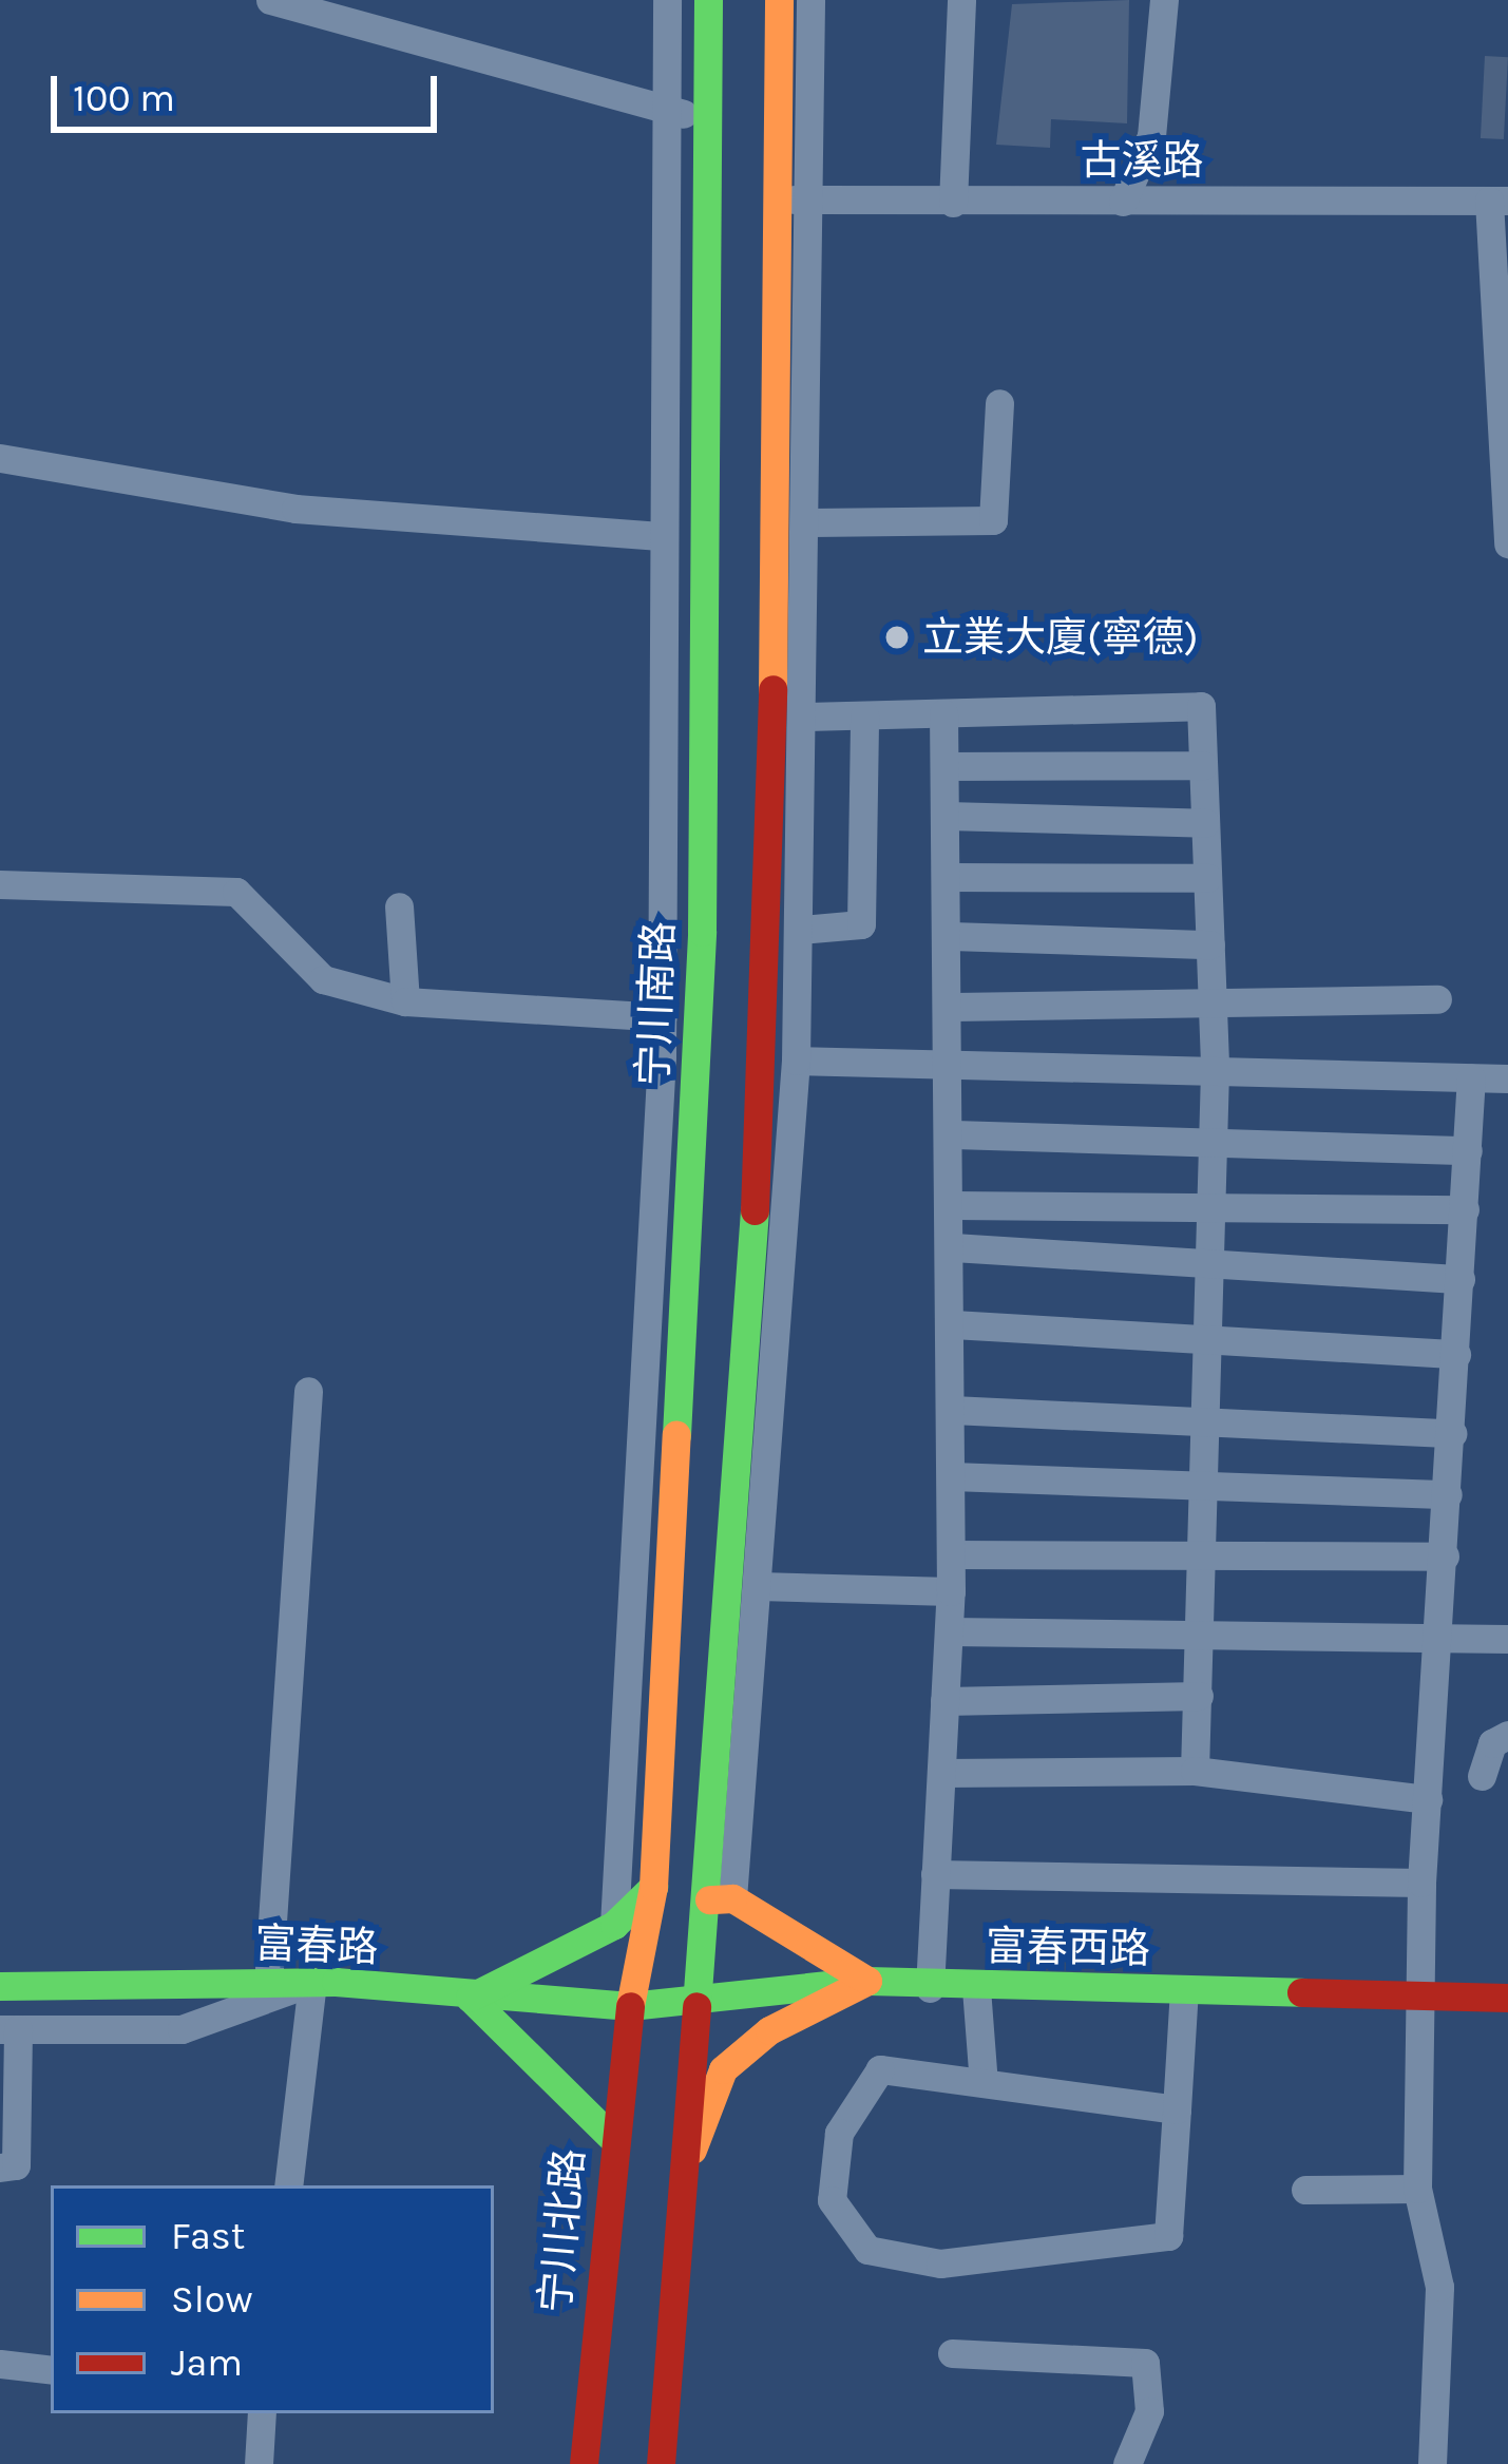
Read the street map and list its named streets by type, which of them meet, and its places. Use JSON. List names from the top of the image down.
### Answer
{
  "streets": {
    "main road": [
      "宁川南路",
      "富春路",
      "富春西路",
      "宁川北路"
    ],
    "street": ["古溪路"]
  },
  "crossings": [
    ["宁川南路", "富春路"],
    ["宁川南路", "富春西路"],
    ["宁川南路", "宁川北路"],
    ["富春路", "富春西路"],
    ["富春路", "宁川北路"],
    ["富春西路", "宁川北路"]
  ],
  "places": ["立業大廈(寧德)"],
  "legend": ["Fast", "Slow", "Jam"],
  "scale_bar": "100 m"
}
